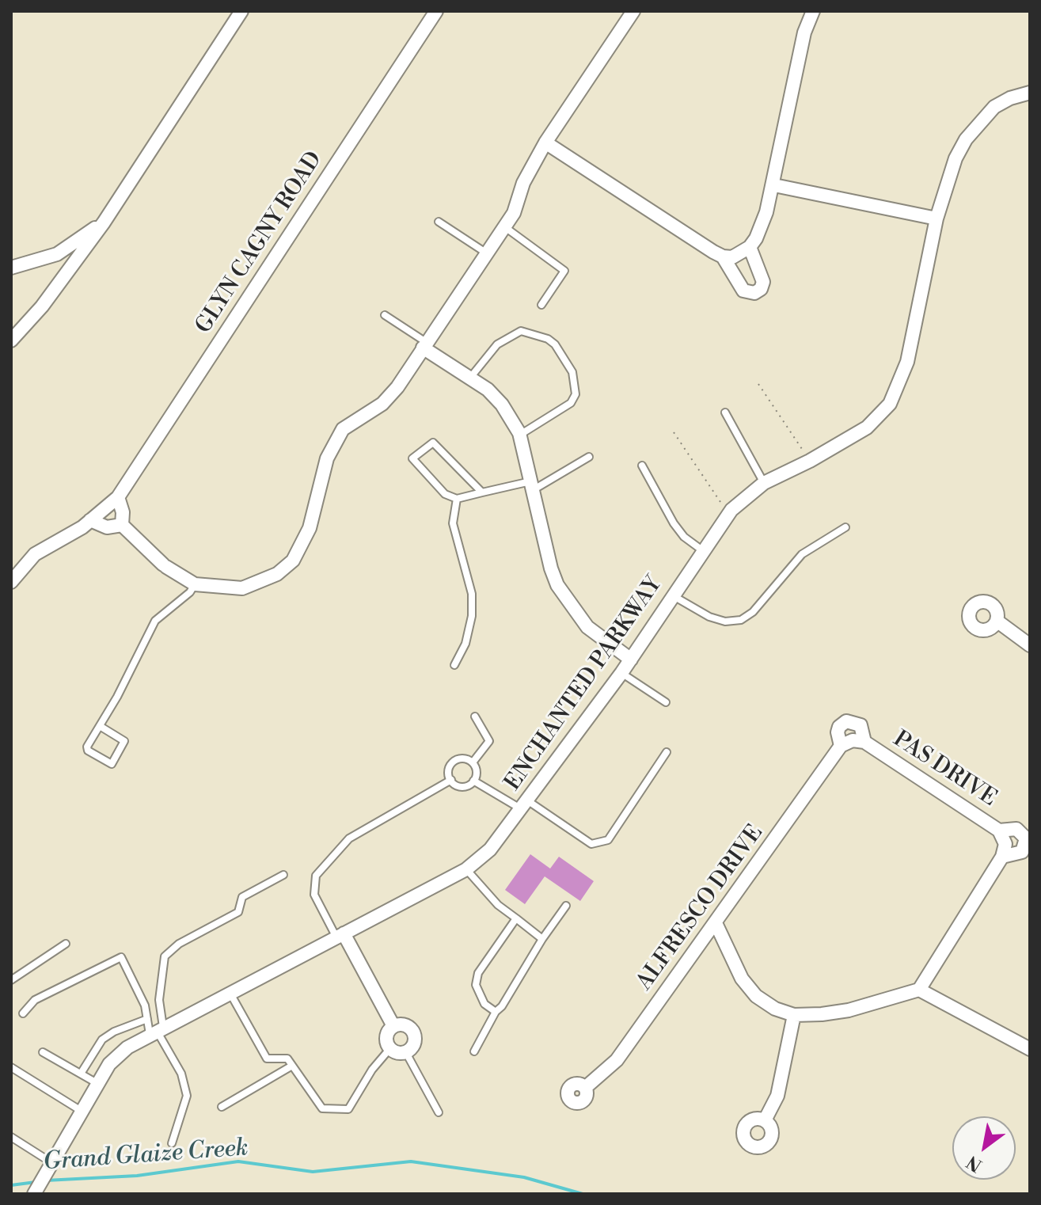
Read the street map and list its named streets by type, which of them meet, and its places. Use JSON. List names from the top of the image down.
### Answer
{
  "streets": {
    "street": [
      "GLYN CAGNY ROAD",
      "ENCHANTED PARKWAY",
      "PAS DRIVE",
      "ALFRESCO DRIVE"
    ]
  },
  "crossings": [
    ["PAS DRIVE", "ALFRESCO DRIVE"]
  ],
  "water": ["Grand Glaize Creek"],
  "north": "bottom left"
}
